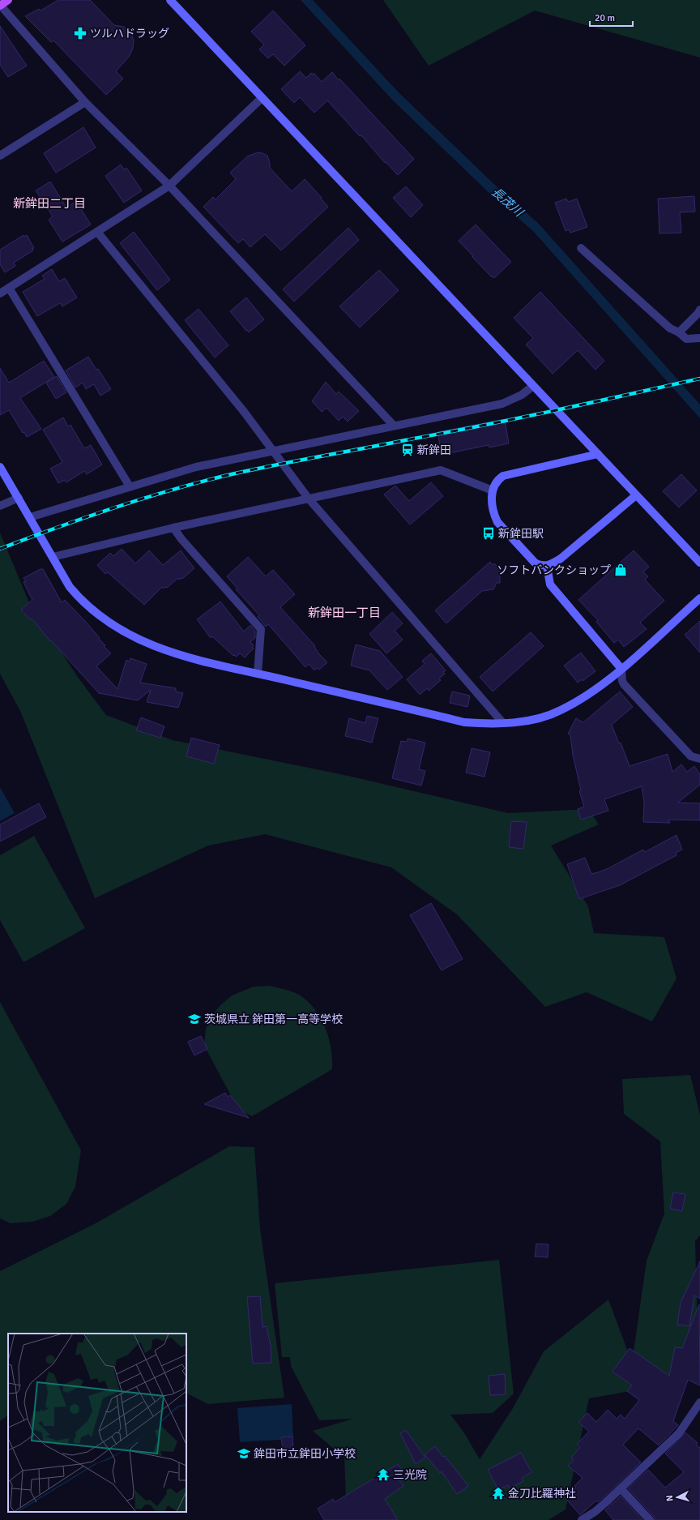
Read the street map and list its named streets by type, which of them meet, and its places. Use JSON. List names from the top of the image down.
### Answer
{
  "districts": ["新鉾田二丁目", "新鉾田一丁目"],
  "water": ["長茂川"],
  "places": {
    "pharmacy": ["ツルハドラッグ"],
    "station": ["新鉾田"],
    "bus stop": ["新鉾田駅"],
    "shop": ["ソフトバンクショップ"],
    "school or university": ["茨城県立 鉾田第一高等学校", "鉾田市立鉾田小学校"],
    "temple": ["三光院", "金刀比羅神社"]
  },
  "scale_bar": "20 m",
  "north": "left"
}
